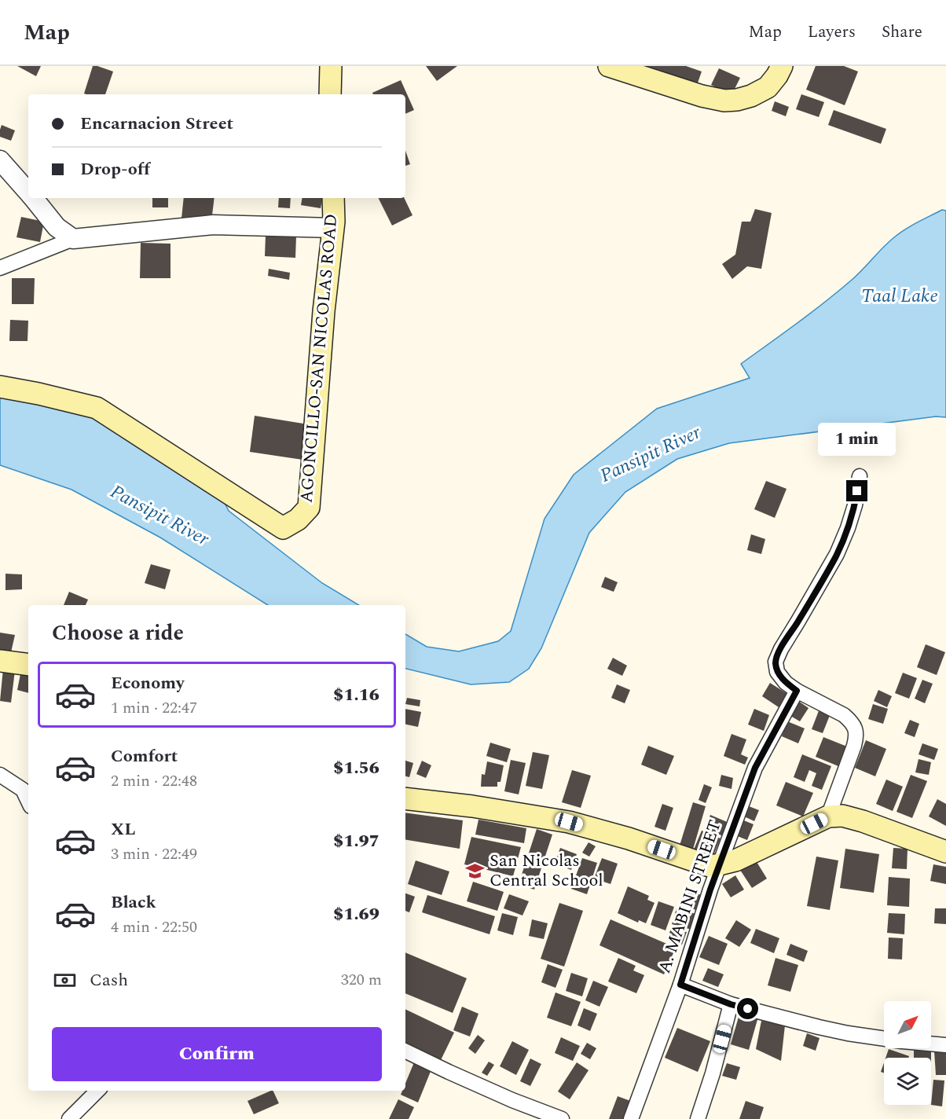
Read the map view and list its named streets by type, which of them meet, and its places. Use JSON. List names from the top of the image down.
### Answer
{
  "streets": {
    "main road": ["AGONCILLO-SAN NICOLAS ROAD"],
    "street": ["A. MABINI STREET"]
  },
  "water": ["Taal Lake", "Pansipit River"],
  "places": {
    "school or university": ["San Nicolas Central School"]
  },
  "north": "top right",
  "page": {
    "header": "Map",
    "nav": ["Map", "Layers", "Share"],
    "banner": ["Encarnacion Street", "Drop-off"],
    "bubble": "1 min",
    "heading": "Choose a ride",
    "list": [
      {
        "name": "Economy",
        "note": "1 min · 22:47",
        "value": "$1.16"
      },
      {
        "name": "Comfort",
        "note": "2 min · 22:48",
        "value": "$1.56"
      },
      {
        "name": "XL",
        "note": "3 min · 22:49",
        "value": "$1.97"
      },
      {
        "name": "Black",
        "note": "4 min · 22:50",
        "value": "$1.69"
      }
    ],
    "pay": ["Cash", "320 m"],
    "buttons": "Confirm"
  }
}
